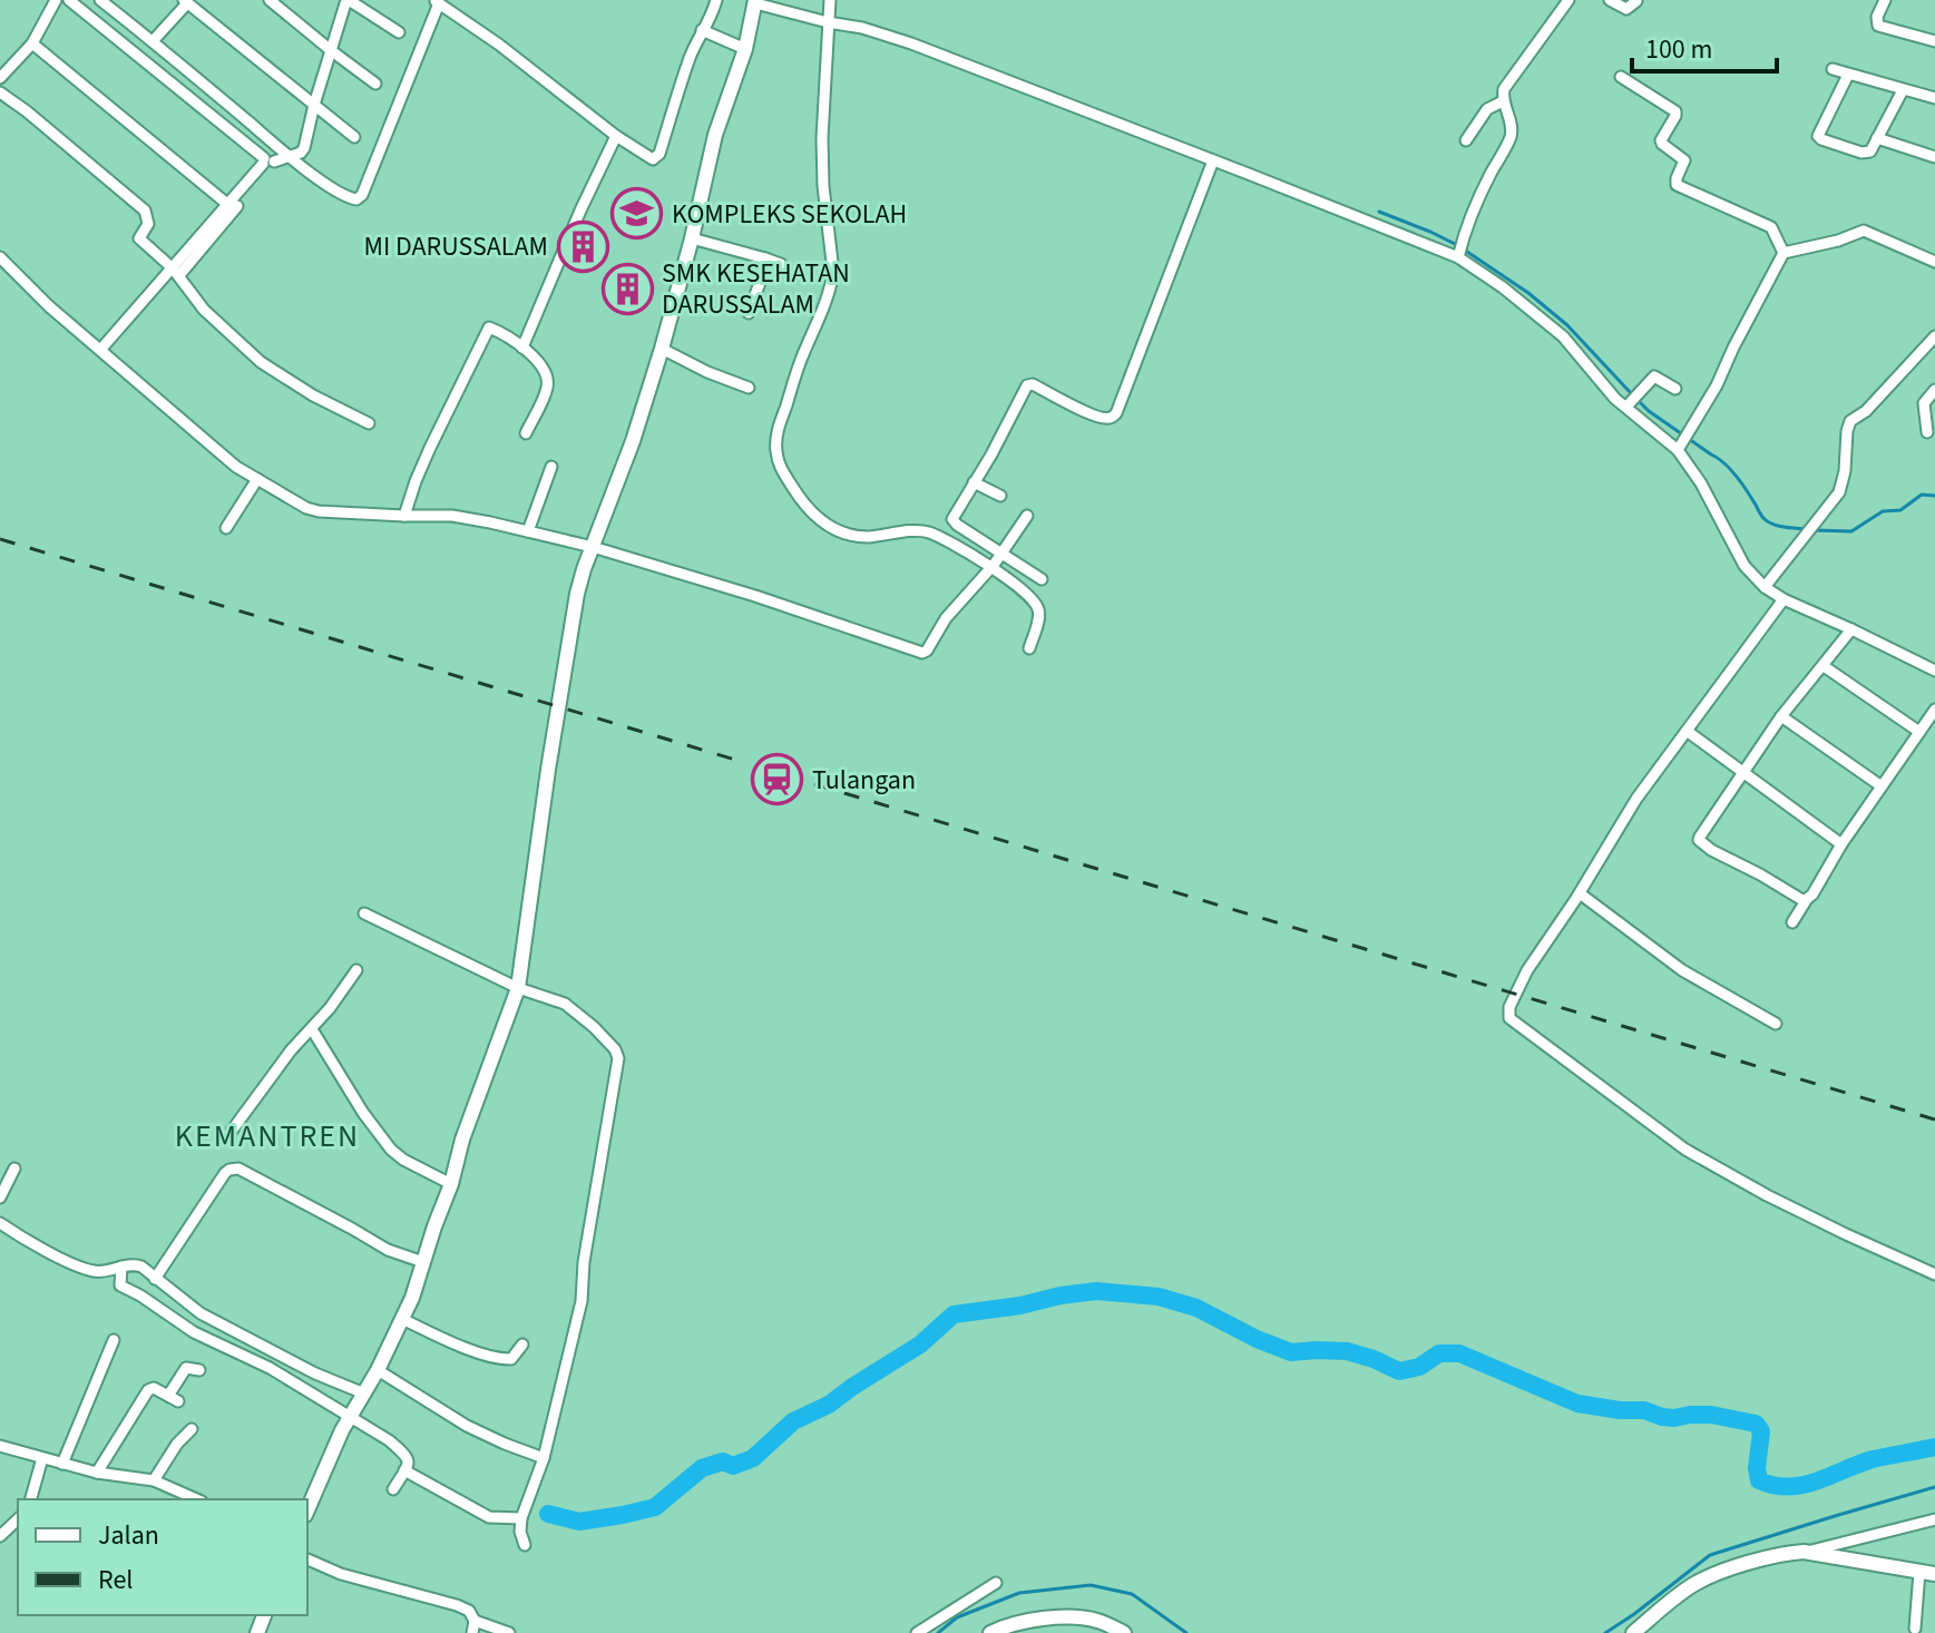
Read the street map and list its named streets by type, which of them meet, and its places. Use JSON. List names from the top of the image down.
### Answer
{
  "districts": ["KEMANTREN"],
  "places": {
    "school or university": ["KOMPLEKS SEKOLAH"],
    "building": ["MI DARUSSALAM", "SMK KESEHATAN DARUSSALAM"],
    "station": ["Tulangan"]
  },
  "legend": ["Jalan", "Rel"],
  "scale_bar": "100 m"
}
